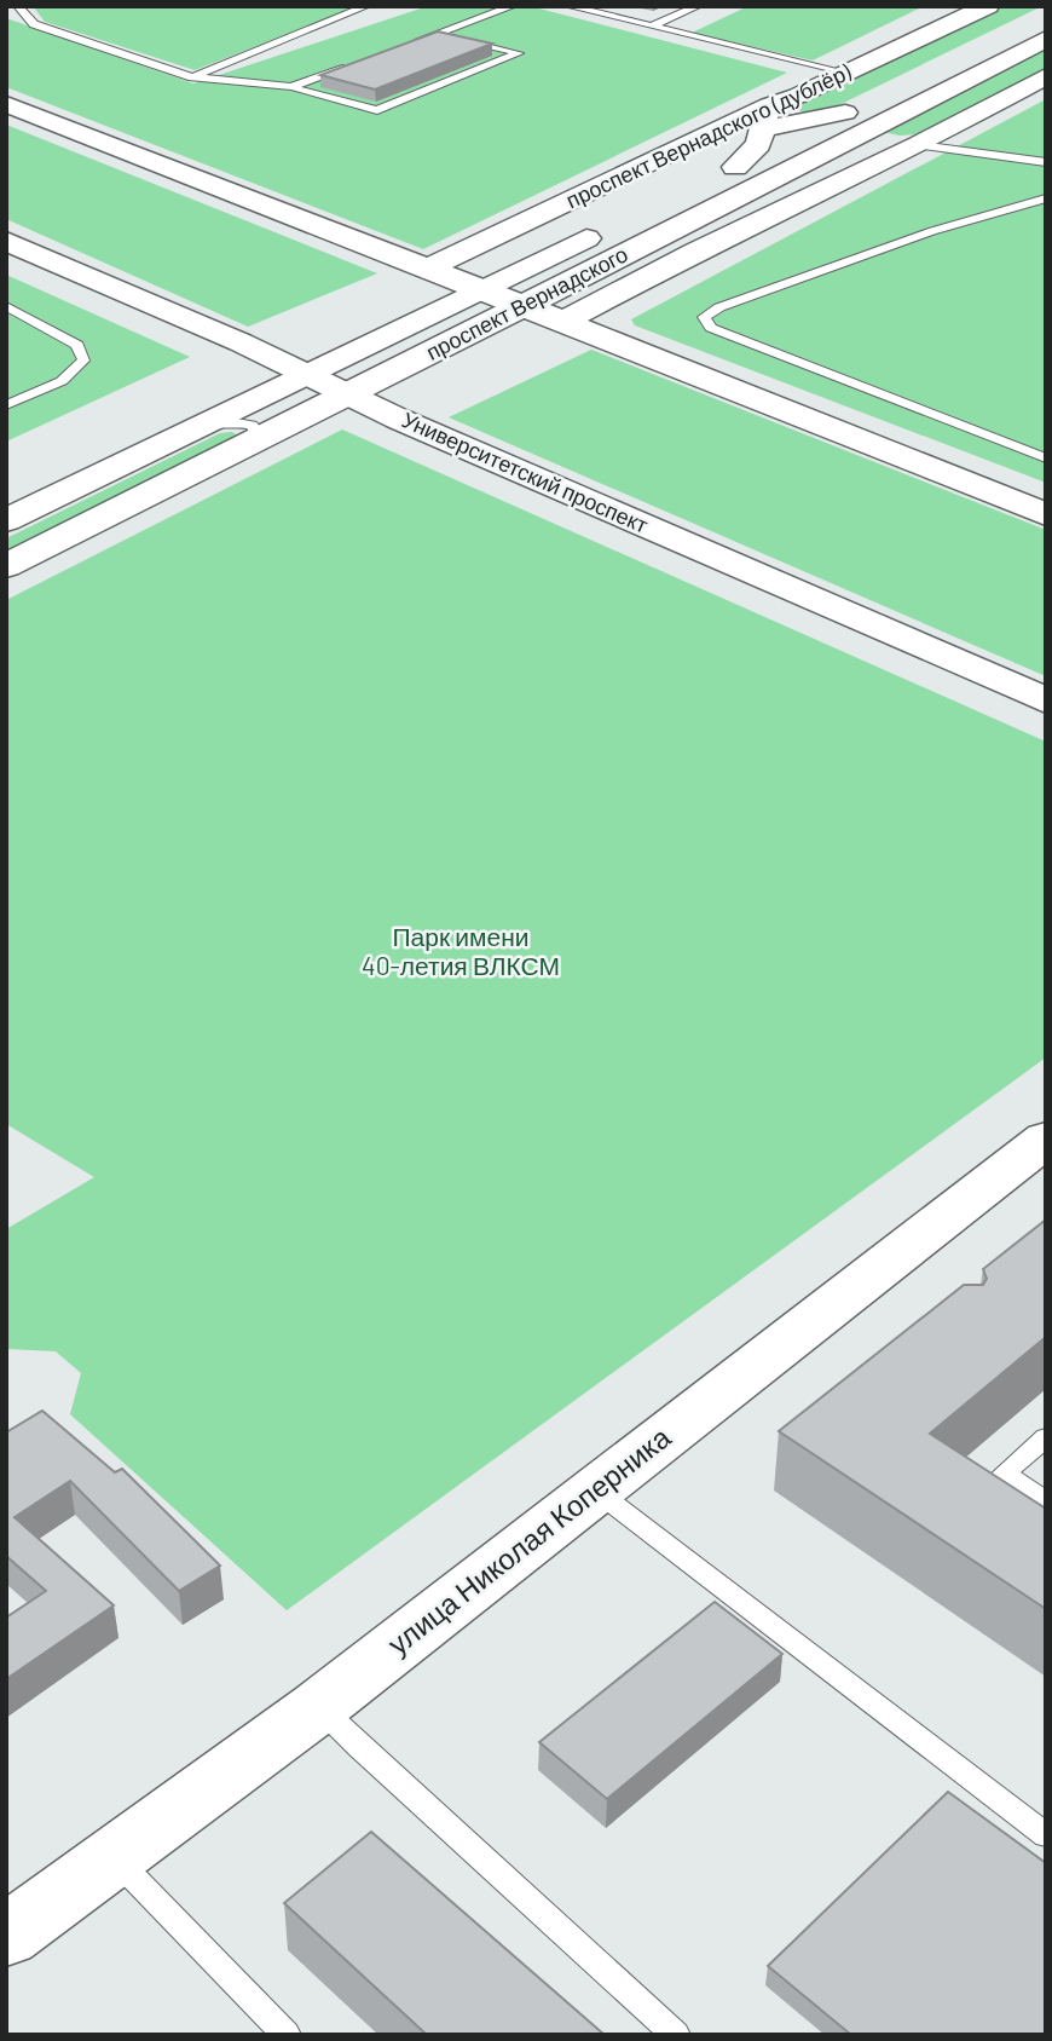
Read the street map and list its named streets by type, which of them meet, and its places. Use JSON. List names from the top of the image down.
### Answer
{
  "streets": {
    "main road": [
      "проспект Вернадского (дублёр)",
      "проспект Вернадского",
      "Университетский проспект",
      "улица Николая Коперника"
    ]
  },
  "crossings": [
    ["проспект Вернадского", "Университетский проспект"]
  ],
  "parks": ["Парк имени 40-летия ВЛКСМ"]
}
